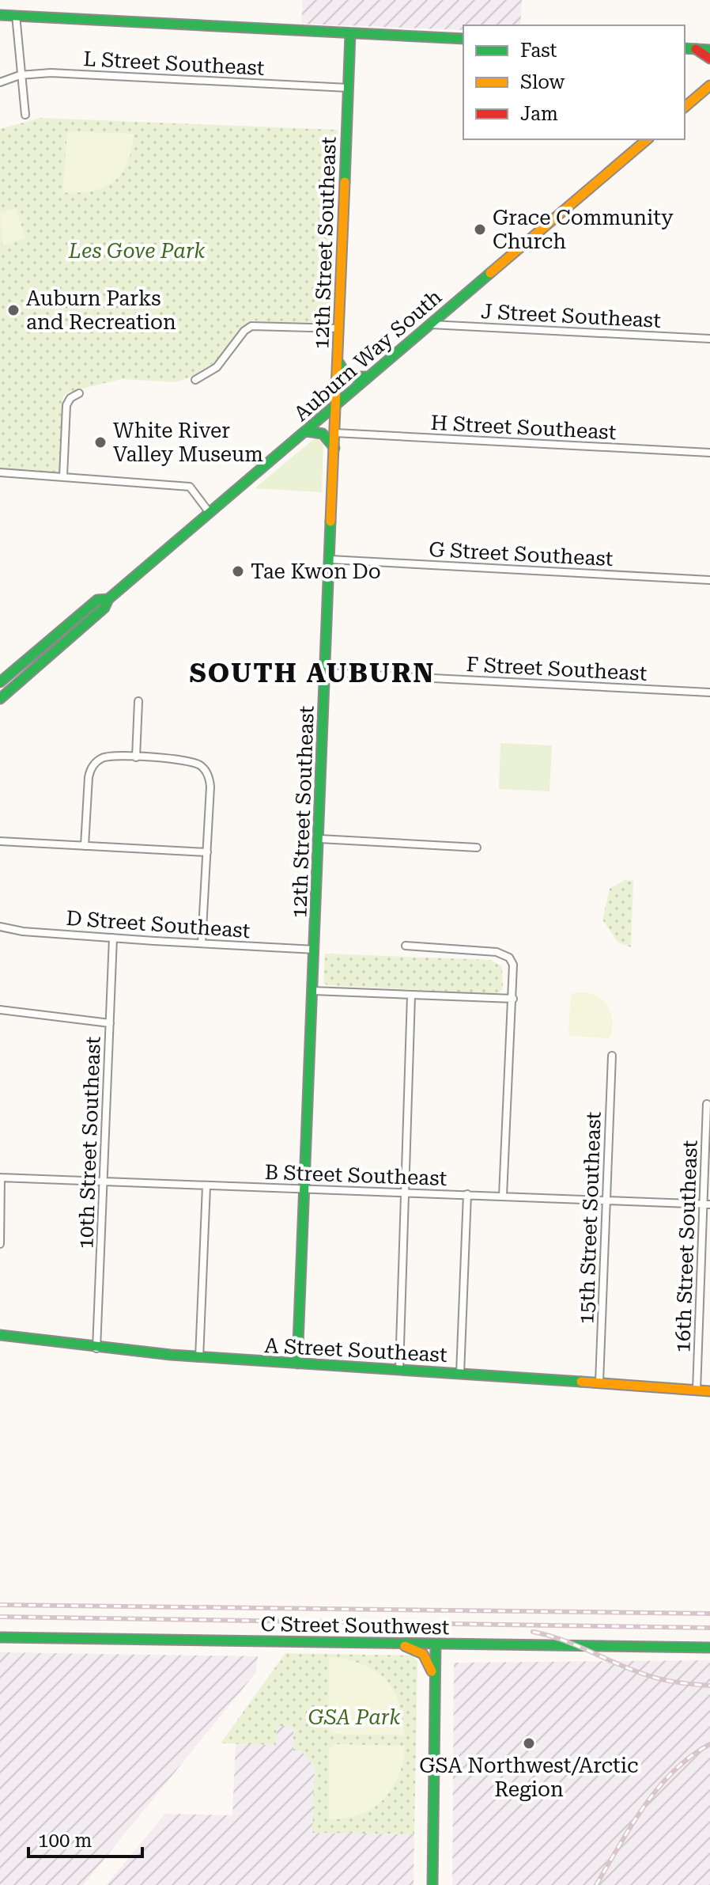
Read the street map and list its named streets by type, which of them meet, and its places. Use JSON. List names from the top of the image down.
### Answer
{
  "streets": {
    "main road": [
      "12th Street Southeast",
      "Auburn Way South",
      "A Street Southeast",
      "C Street Southwest"
    ],
    "street": [
      "L Street Southeast",
      "J Street Southeast",
      "H Street Southeast",
      "G Street Southeast",
      "F Street Southeast",
      "D Street Southeast",
      "10th Street Southeast",
      "B Street Southeast",
      "15th Street Southeast",
      "16th Street Southeast"
    ]
  },
  "crossings": [
    ["L Street Southeast", "12th Street Southeast"],
    ["12th Street Southeast", "Auburn Way South"],
    ["12th Street Southeast", "H Street Southeast"],
    ["12th Street Southeast", "G Street Southeast"],
    ["12th Street Southeast", "F Street Southeast"],
    ["12th Street Southeast", "D Street Southeast"],
    ["12th Street Southeast", "B Street Southeast"],
    ["12th Street Southeast", "A Street Southeast"],
    ["J Street Southeast", "Auburn Way South"],
    ["D Street Southeast", "10th Street Southeast"],
    ["10th Street Southeast", "B Street Southeast"],
    ["10th Street Southeast", "A Street Southeast"],
    ["B Street Southeast", "15th Street Southeast"],
    ["B Street Southeast", "16th Street Southeast"],
    ["15th Street Southeast", "A Street Southeast"],
    ["16th Street Southeast", "A Street Southeast"]
  ],
  "districts": ["SOUTH AUBURN"],
  "parks": ["Les Gove Park", "GSA Park"],
  "places": [
    "Grace Community Church",
    "Auburn Parks and Recreation",
    "White River Valley Museum",
    "Tae Kwon Do",
    "GSA Northwest/Arctic Region"
  ],
  "legend": ["Fast", "Slow", "Jam"],
  "scale_bar": "100 m"
}
